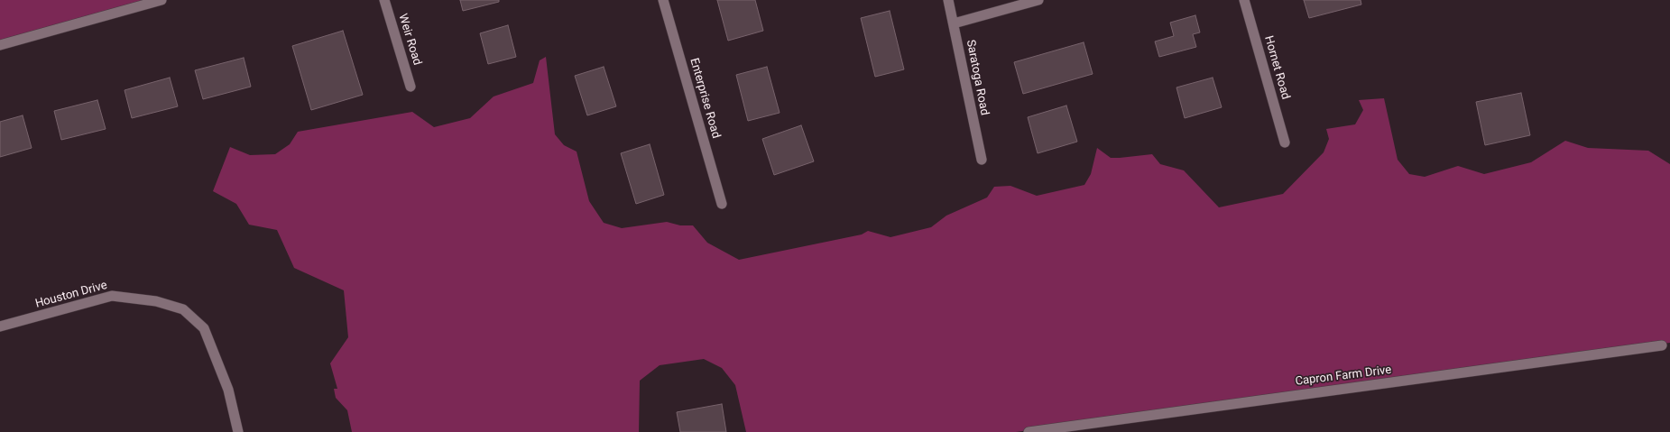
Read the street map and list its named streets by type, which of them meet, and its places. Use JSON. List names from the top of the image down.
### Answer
{
  "streets": {
    "street": [
      "Weir Road",
      "Hornet Road",
      "Saratoga Road",
      "Enterprise Road",
      "Houston Drive",
      "Capron Farm Drive"
    ]
  }
}
